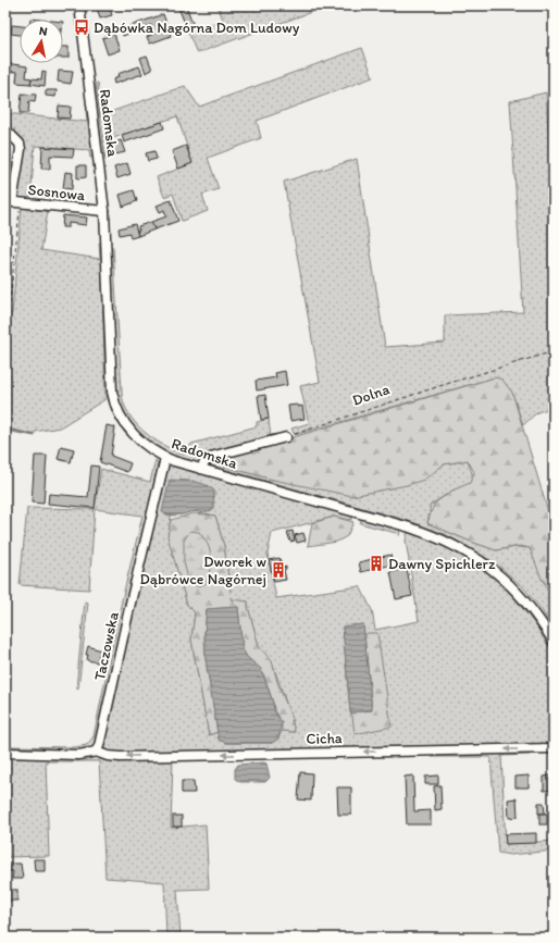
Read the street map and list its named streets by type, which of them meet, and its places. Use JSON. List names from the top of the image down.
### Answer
{
  "streets": {
    "street": [
      "Radomska",
      "Sosnowa",
      "Taczowska",
      "Cicha"
    ],
    "path": ["Dolna"]
  },
  "crossings": [
    ["Radomska", "Sosnowa"],
    ["Radomska", "Taczowska"],
    ["Taczowska", "Cicha"]
  ],
  "one_way": ["Cicha"],
  "places": {
    "bus stop": ["Dąbówka Nagórna Dom Ludowy"],
    "building": ["Dawny Spichlerz", "Dworek w Dąbrówce Nagórnej"]
  },
  "north": "top"
}
